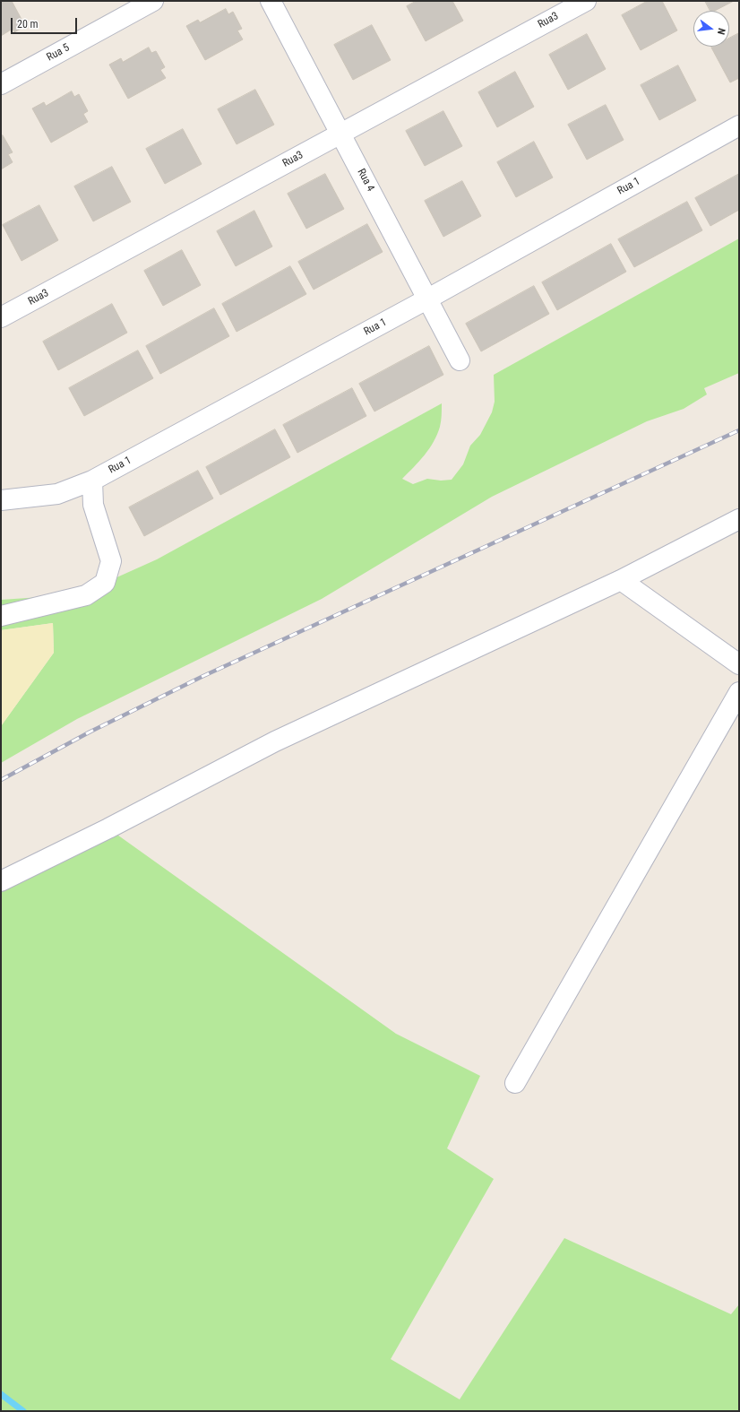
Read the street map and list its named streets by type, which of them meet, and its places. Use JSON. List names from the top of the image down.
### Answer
{
  "streets": {
    "street": [
      "Rua3",
      "Rua 5",
      "Rua 4",
      "Rua 1"
    ]
  },
  "crossings": [
    ["Rua3", "Rua 4"],
    ["Rua 4", "Rua 1"]
  ],
  "scale_bar": "20 m",
  "north": "right"
}
